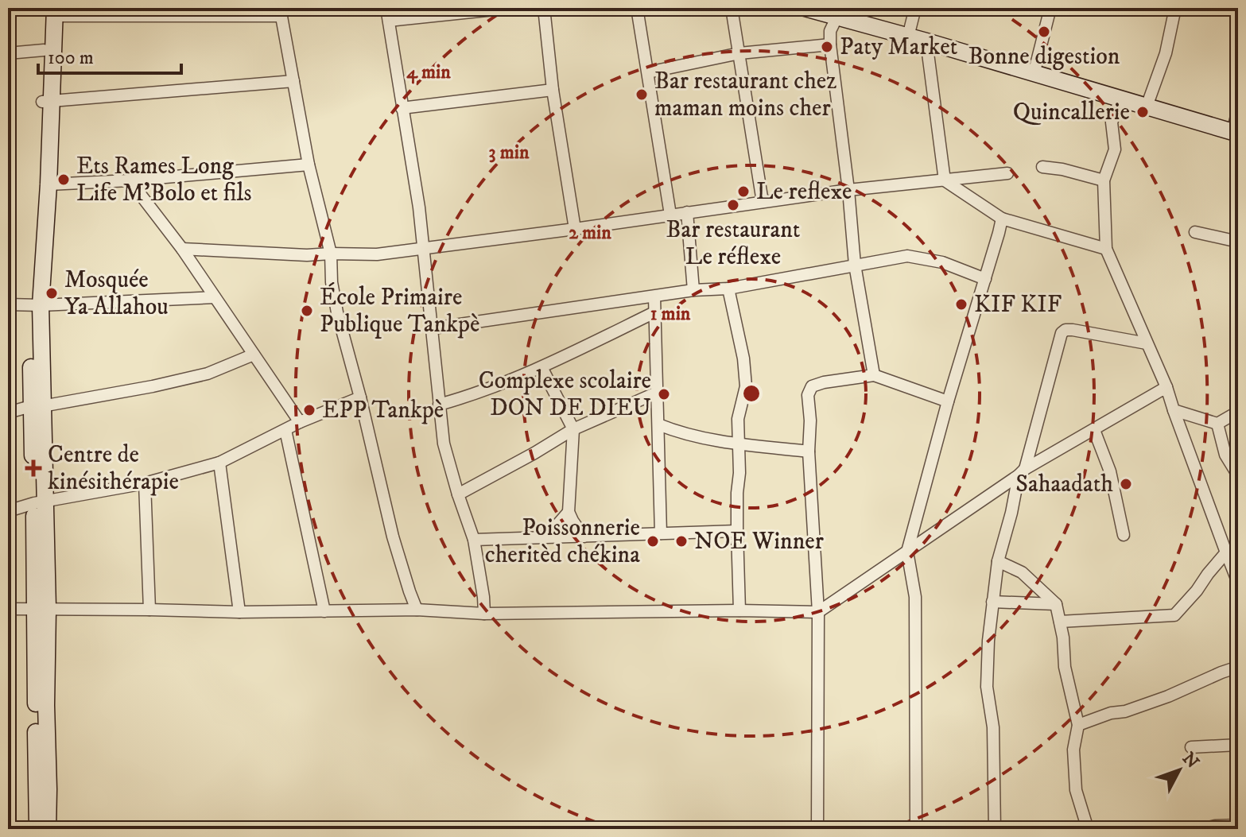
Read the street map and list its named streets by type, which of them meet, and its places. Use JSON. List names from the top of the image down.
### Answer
{
  "places": {
    "other": [
      "Bonne digestion",
      "Paty Market",
      "Bar restaurant chez maman moins cher",
      "Quincallerie",
      "Ets Rames Long Life M'Bolo et fils",
      "Le reflexe",
      "Bar restaurant Le réflexe",
      "Mosquée Ya Allahou",
      "KIF KIF",
      "École Primaire Publique Tankpè",
      "Complexe scolaire DON DE DIEU",
      "EPP Tankpè",
      "Sahaadath",
      "Poissonnerie cheritèd chékina",
      "NOE Winner"
    ],
    "health": ["Centre de kinésithérapie"]
  },
  "scale_bar": "100 m",
  "north": "top right",
  "rings": [
    "4 min",
    "3 min",
    "2 min",
    "1 min"
  ]
}
